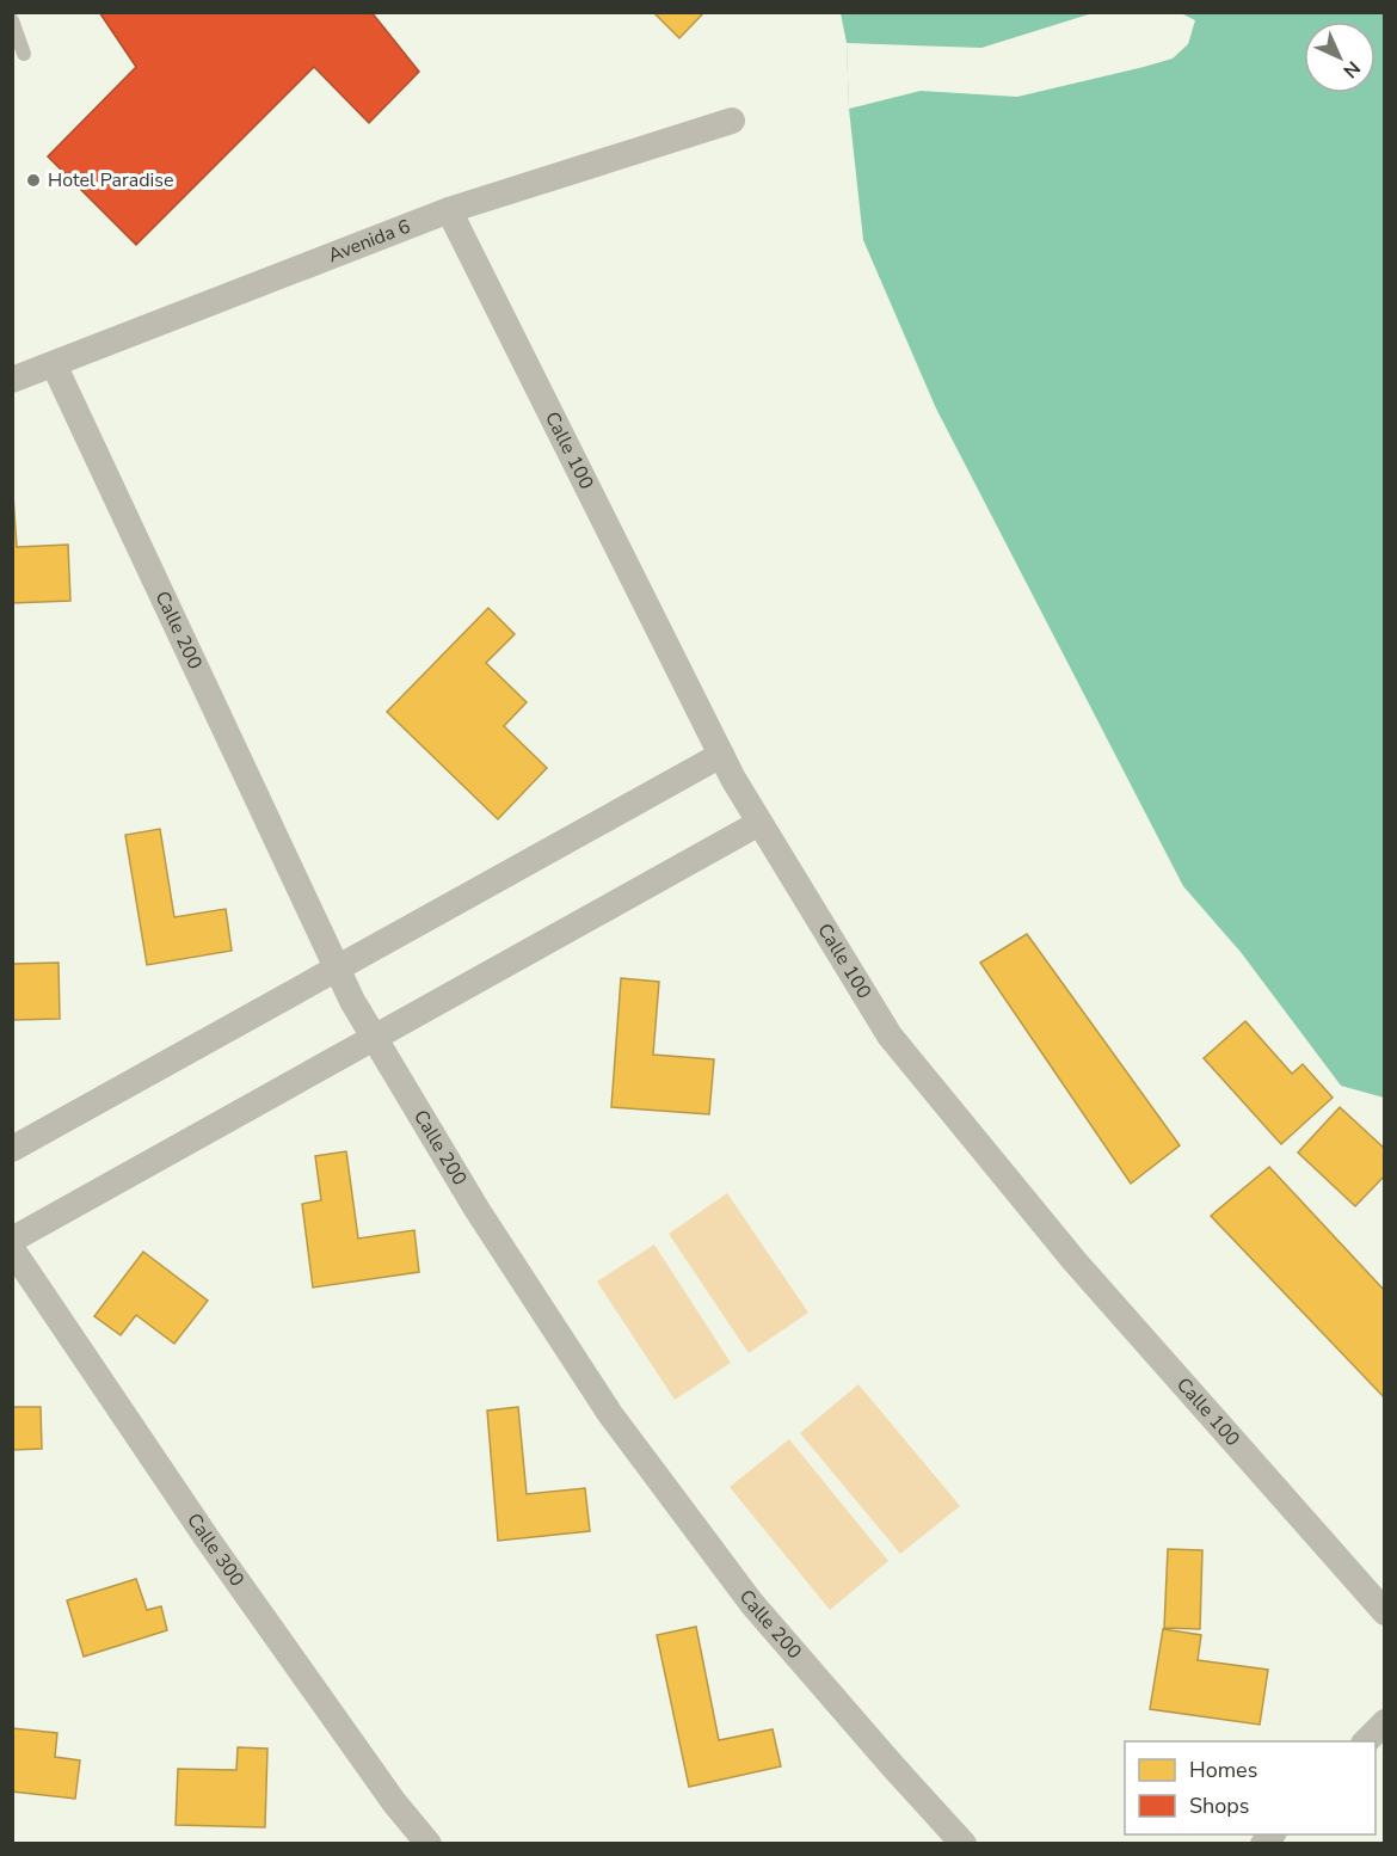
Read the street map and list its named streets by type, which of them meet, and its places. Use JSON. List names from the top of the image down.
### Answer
{
  "streets": {
    "street": [
      "Avenida 6",
      "Calle 100",
      "Calle 200",
      "Calle 300"
    ]
  },
  "crossings": [
    ["Avenida 6", "Calle 100"],
    ["Avenida 6", "Calle 200"]
  ],
  "places": ["Hotel Paradise"],
  "legend": ["Homes", "Shops"],
  "north": "bottom right"
}
